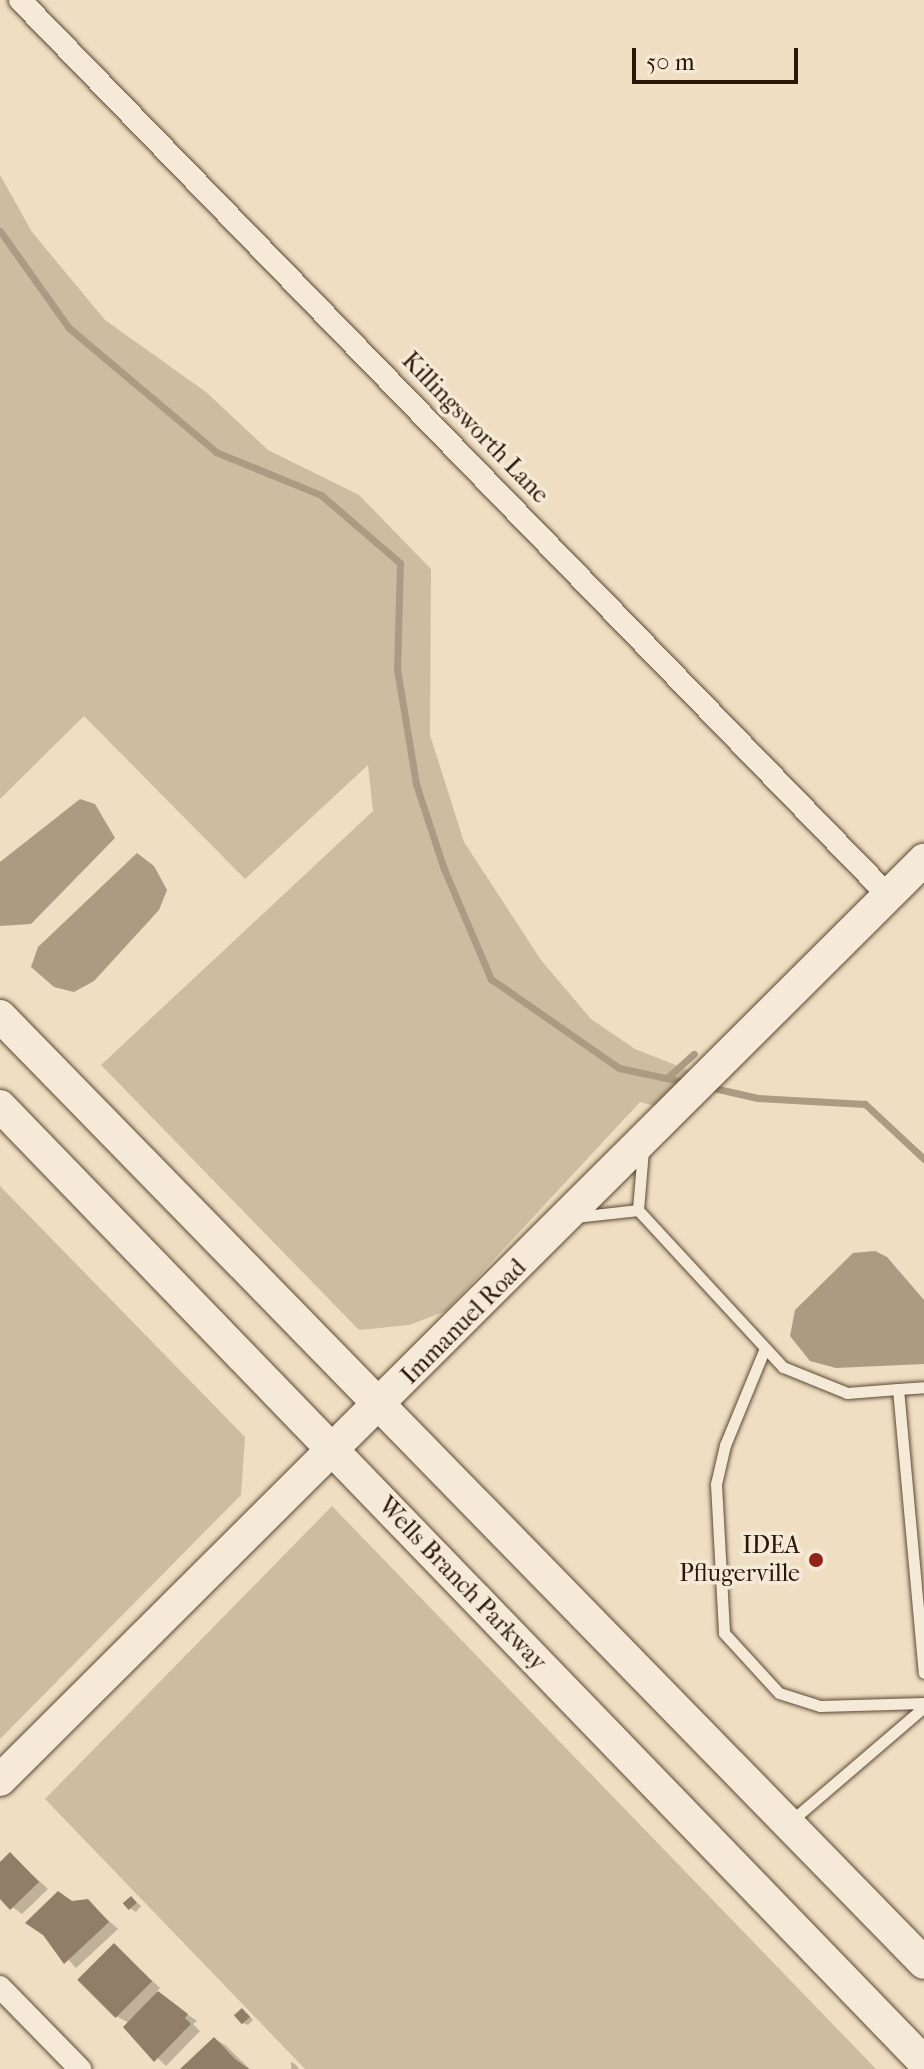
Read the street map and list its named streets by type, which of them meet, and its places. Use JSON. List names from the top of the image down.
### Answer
{
  "streets": {
    "street": ["Killingsworth Lane", "Immanuel Road", "Wells Branch Parkway"]
  },
  "crossings": [
    ["Killingsworth Lane", "Immanuel Road"],
    ["Immanuel Road", "Wells Branch Parkway"]
  ],
  "places": ["IDEA Pflugerville"],
  "scale_bar": "50 m"
}
